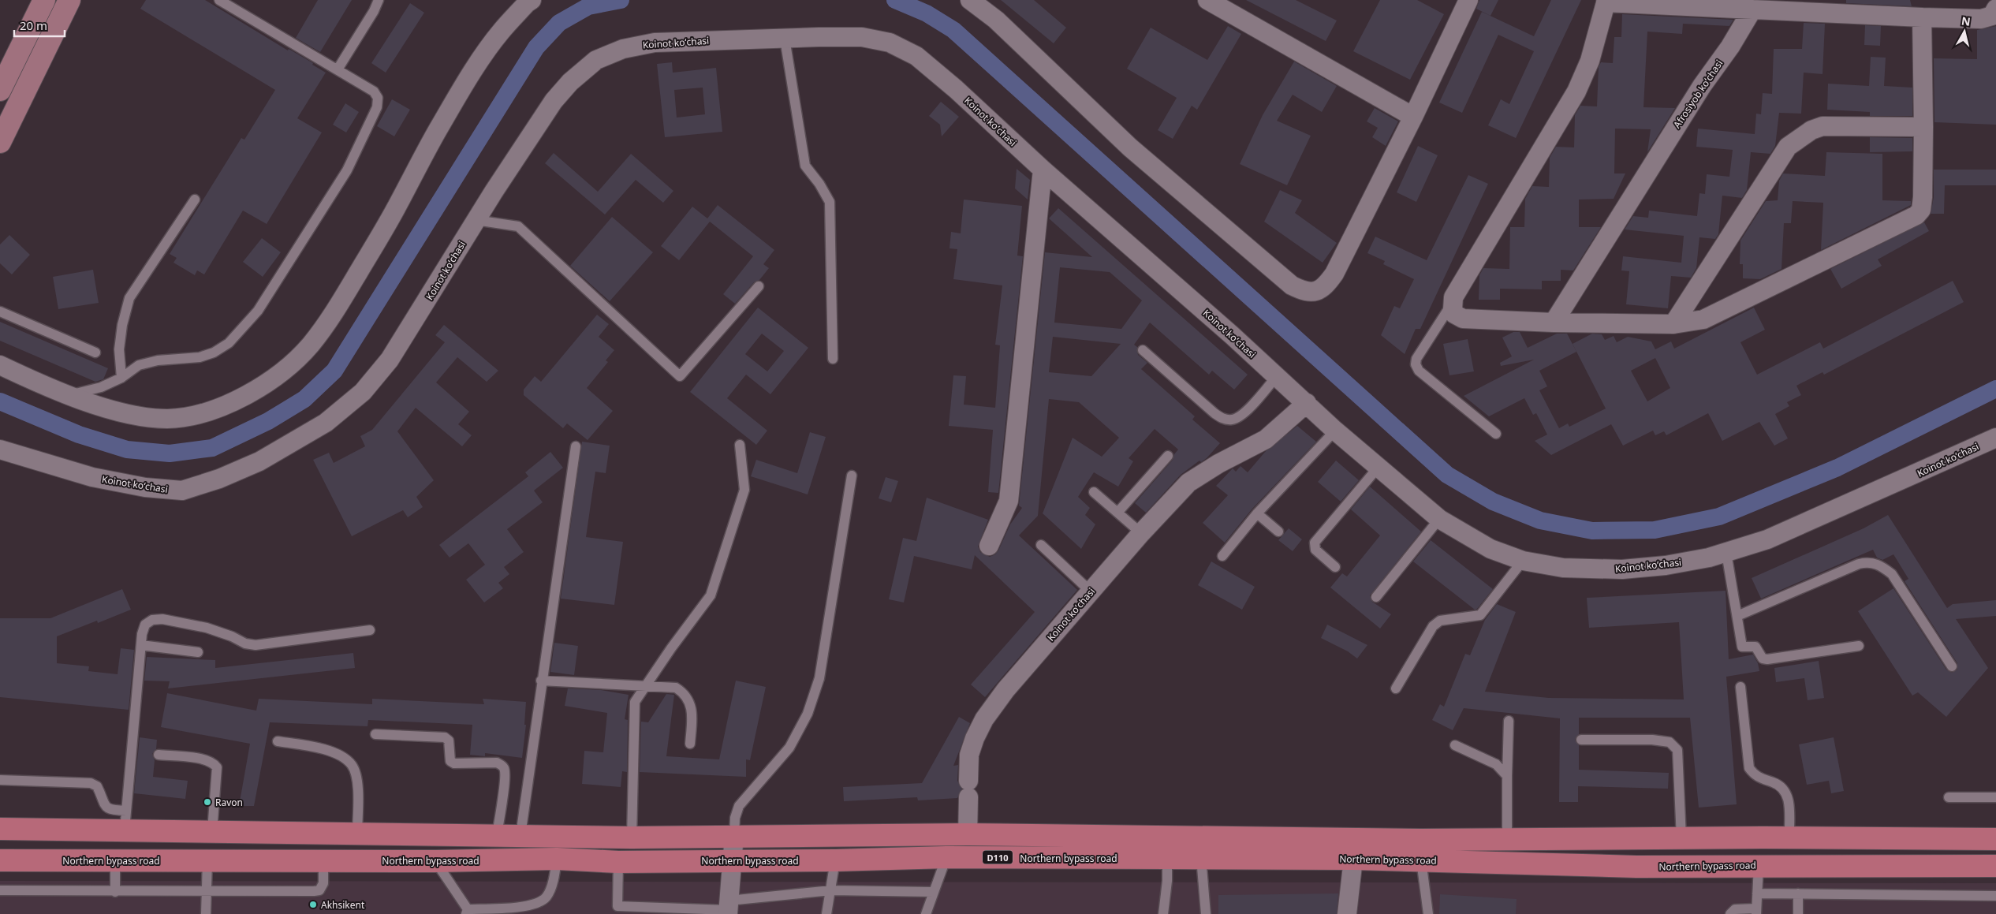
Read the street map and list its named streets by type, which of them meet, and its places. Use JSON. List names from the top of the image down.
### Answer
{
  "streets": {
    "main road": ["D110", "Northern bypass road"],
    "street": ["Koinot koʻchasi", "Afrosiyob koʻchasi"]
  },
  "crossings": [
    ["Koinot koʻchasi", "Northern bypass road"]
  ],
  "places": ["Ravon", "Akhsikent"],
  "scale_bar": "20 m",
  "north": "top"
}
